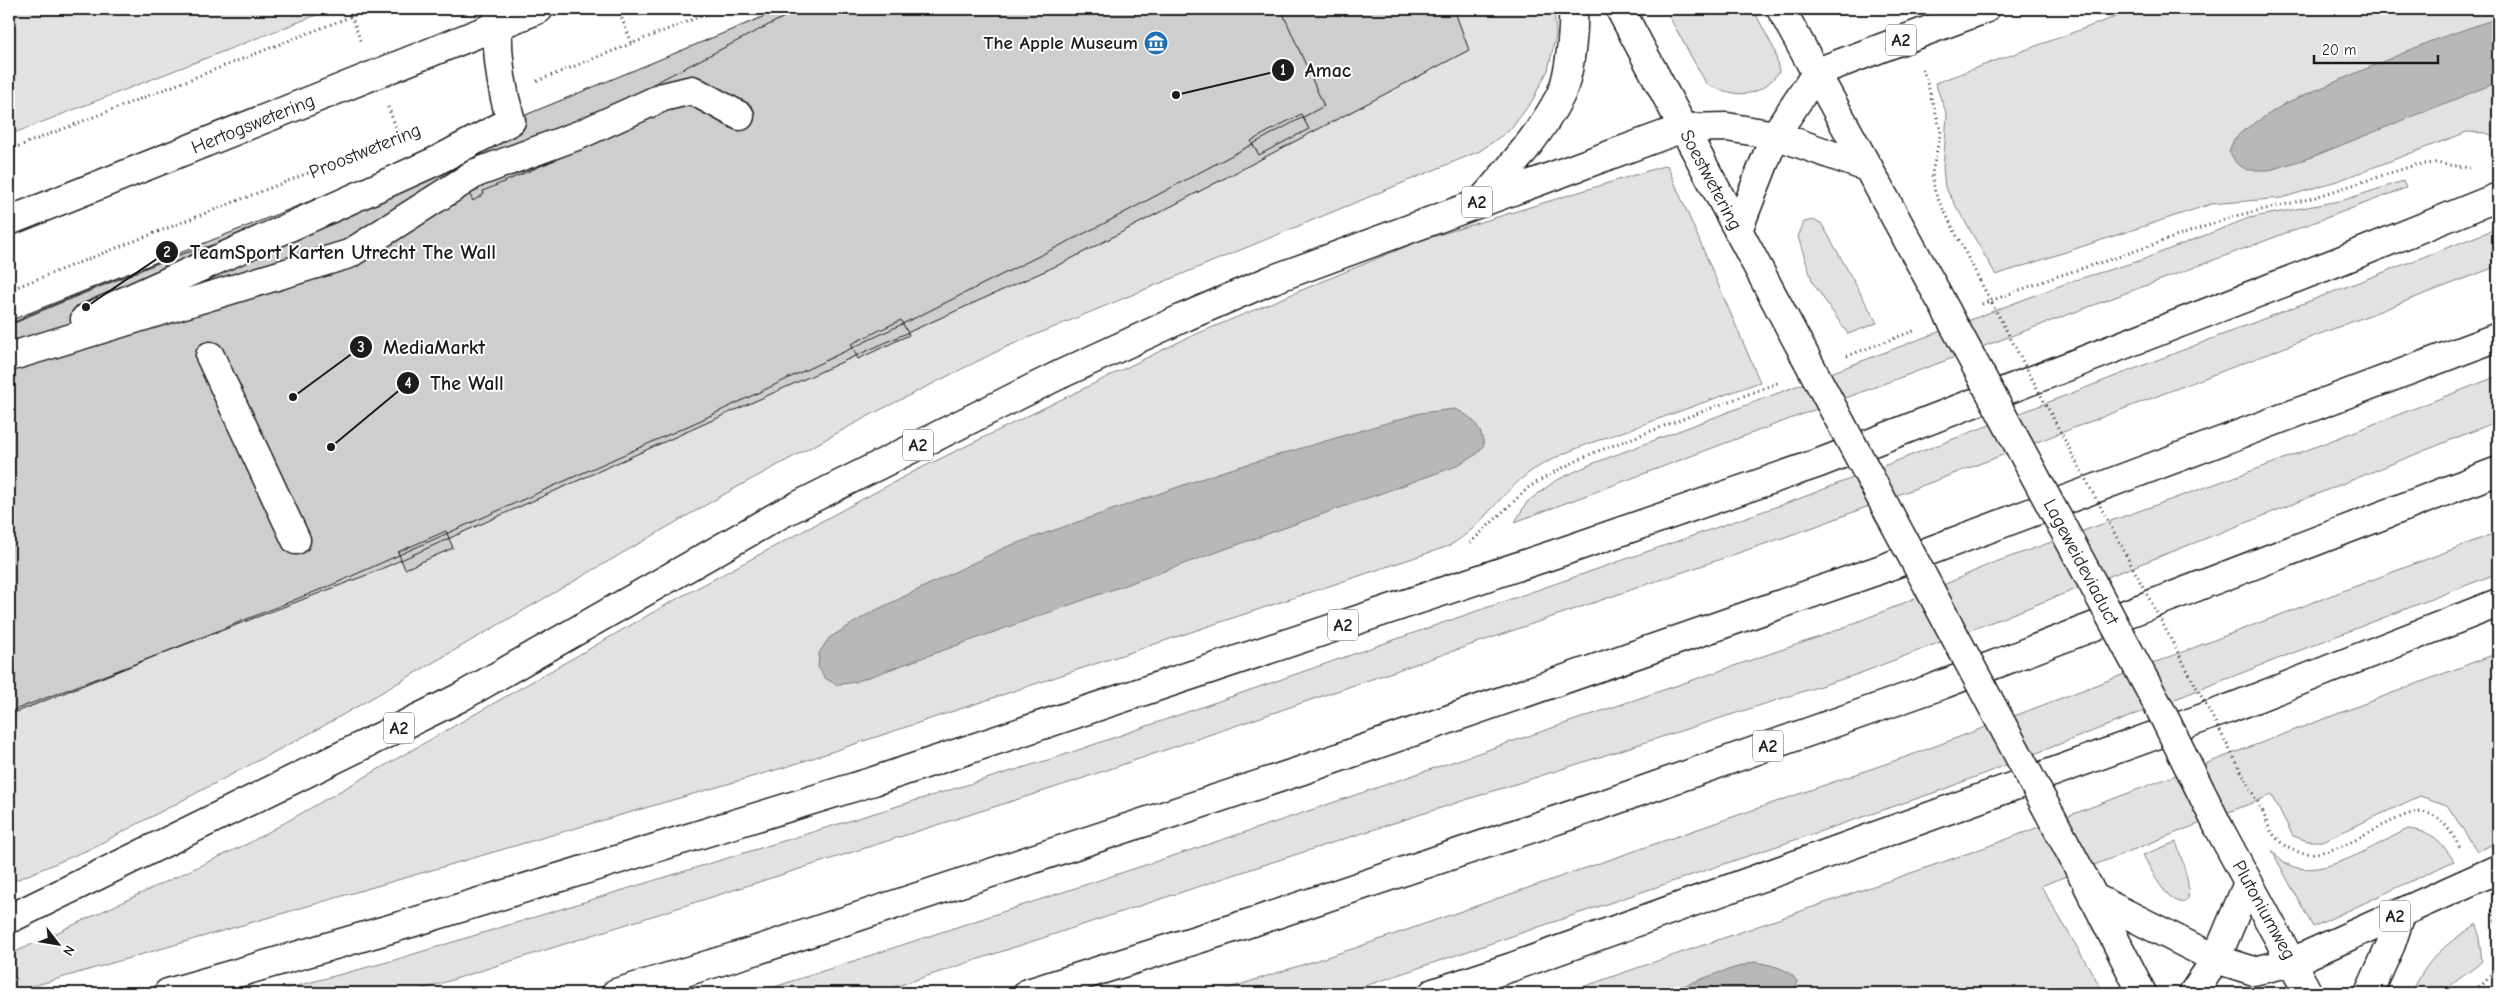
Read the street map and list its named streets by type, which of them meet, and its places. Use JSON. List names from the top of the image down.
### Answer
{
  "streets": {
    "main road": [
      "A2",
      "Hertogswetering",
      "Soestwetering",
      "Lageweideviaduct",
      "Plutoniumweg"
    ],
    "path": ["Proostwetering"]
  },
  "crossings": [
    ["A2", "Soestwetering"],
    ["A2", "Lageweideviaduct"],
    ["A2", "Plutoniumweg"],
    ["Lageweideviaduct", "Plutoniumweg"]
  ],
  "places": {
    "museum": ["The Apple Museum"],
    "other": [
      "Amac",
      "TeamSport Karten Utrecht The Wall",
      "MediaMarkt",
      "The Wall"
    ]
  },
  "scale_bar": "20 m",
  "north": "bottom right"
}
